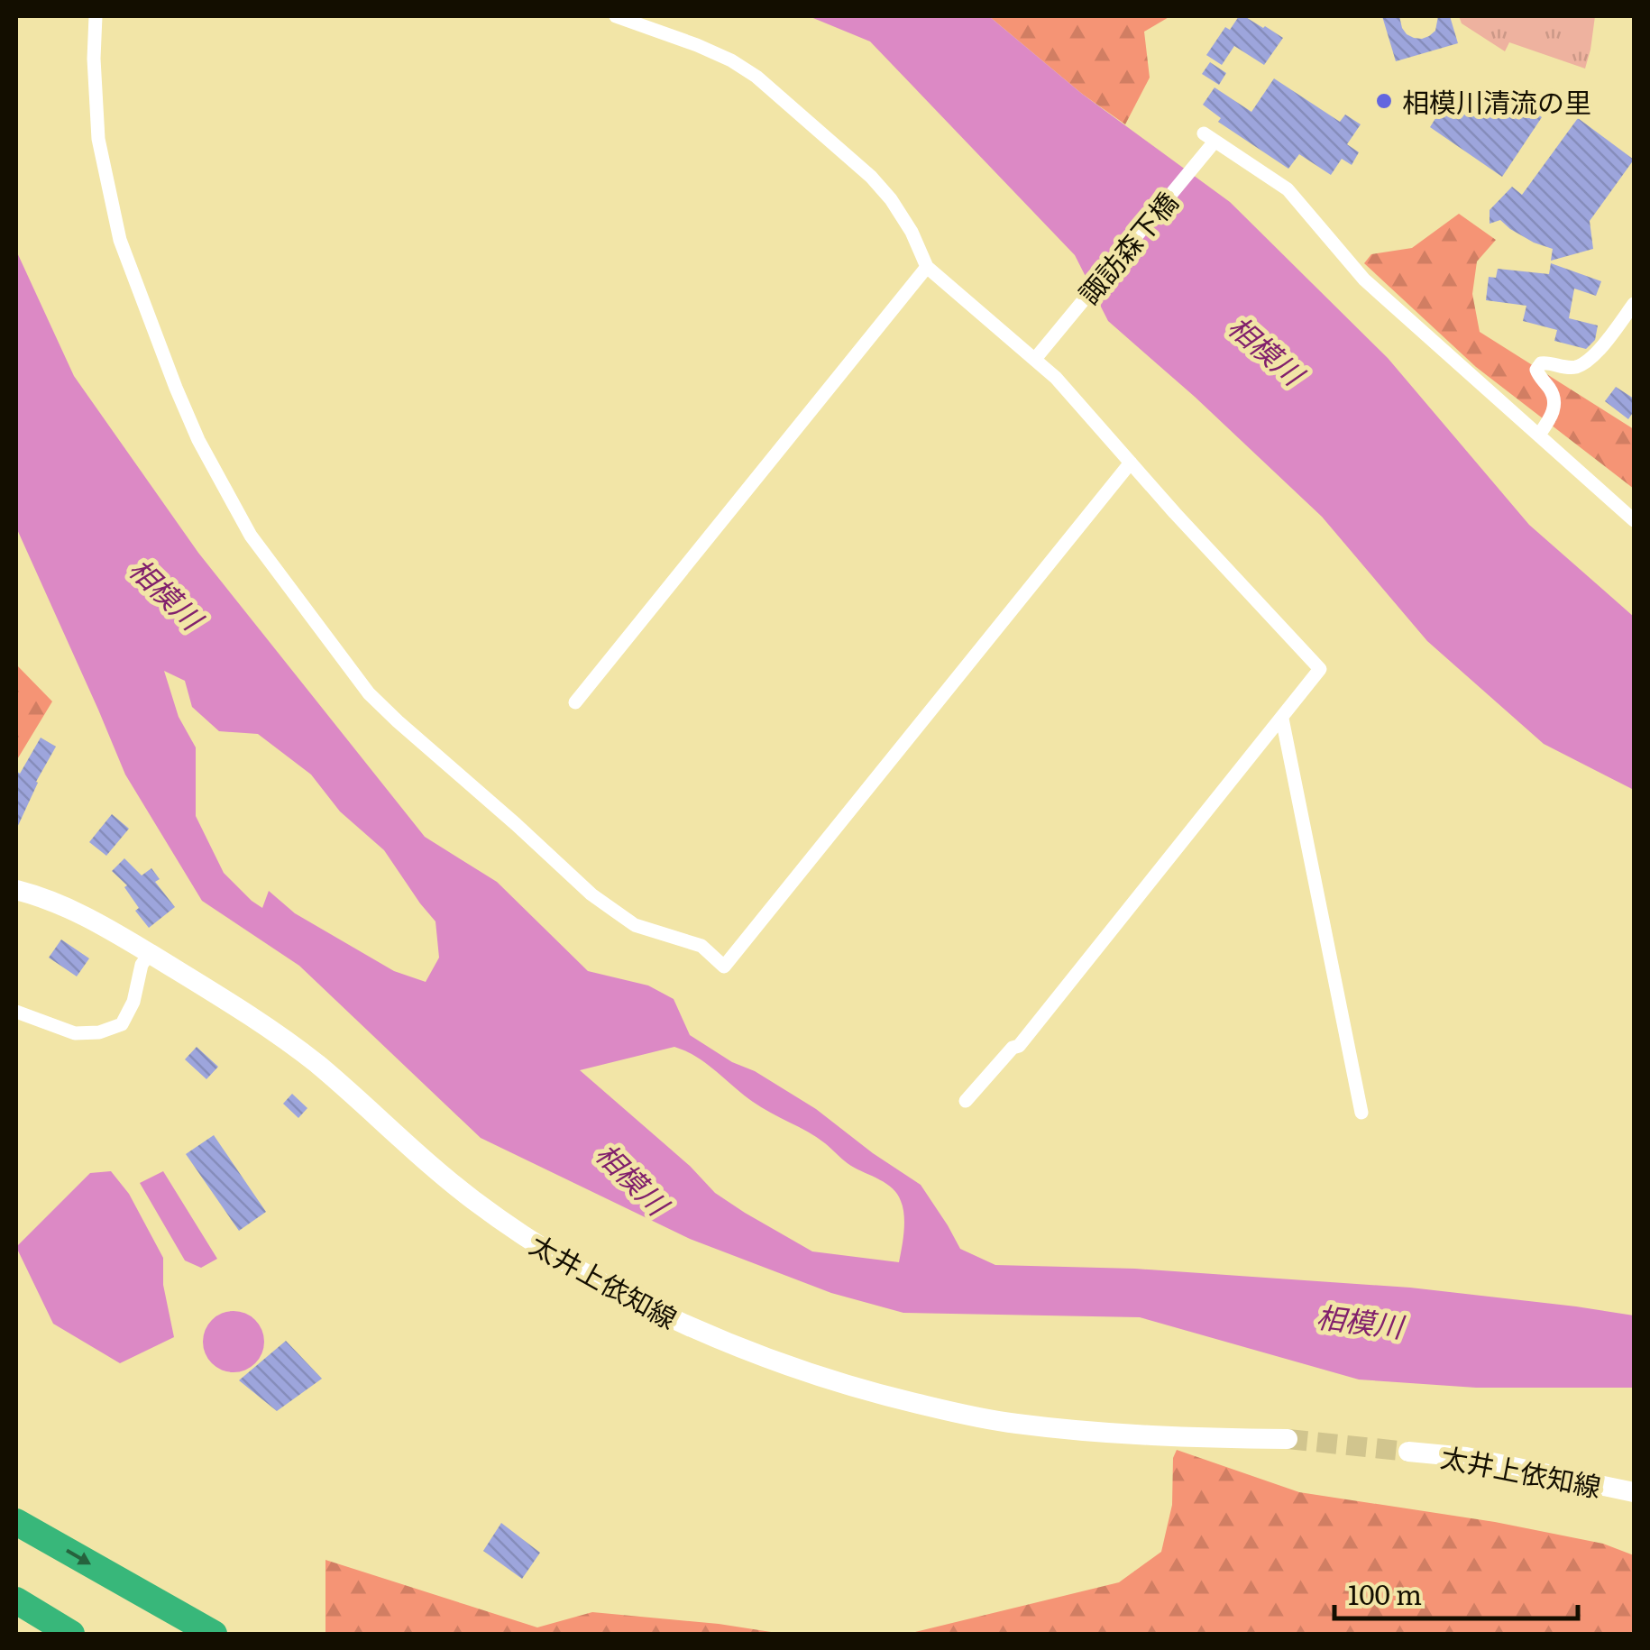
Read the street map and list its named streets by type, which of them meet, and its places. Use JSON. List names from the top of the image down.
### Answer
{
  "streets": {
    "main road": ["太井上依知線"],
    "street": ["諏訪森下橋"]
  },
  "water": ["相模川"],
  "places": ["相模川清流の里"],
  "scale_bar": "100 m"
}
